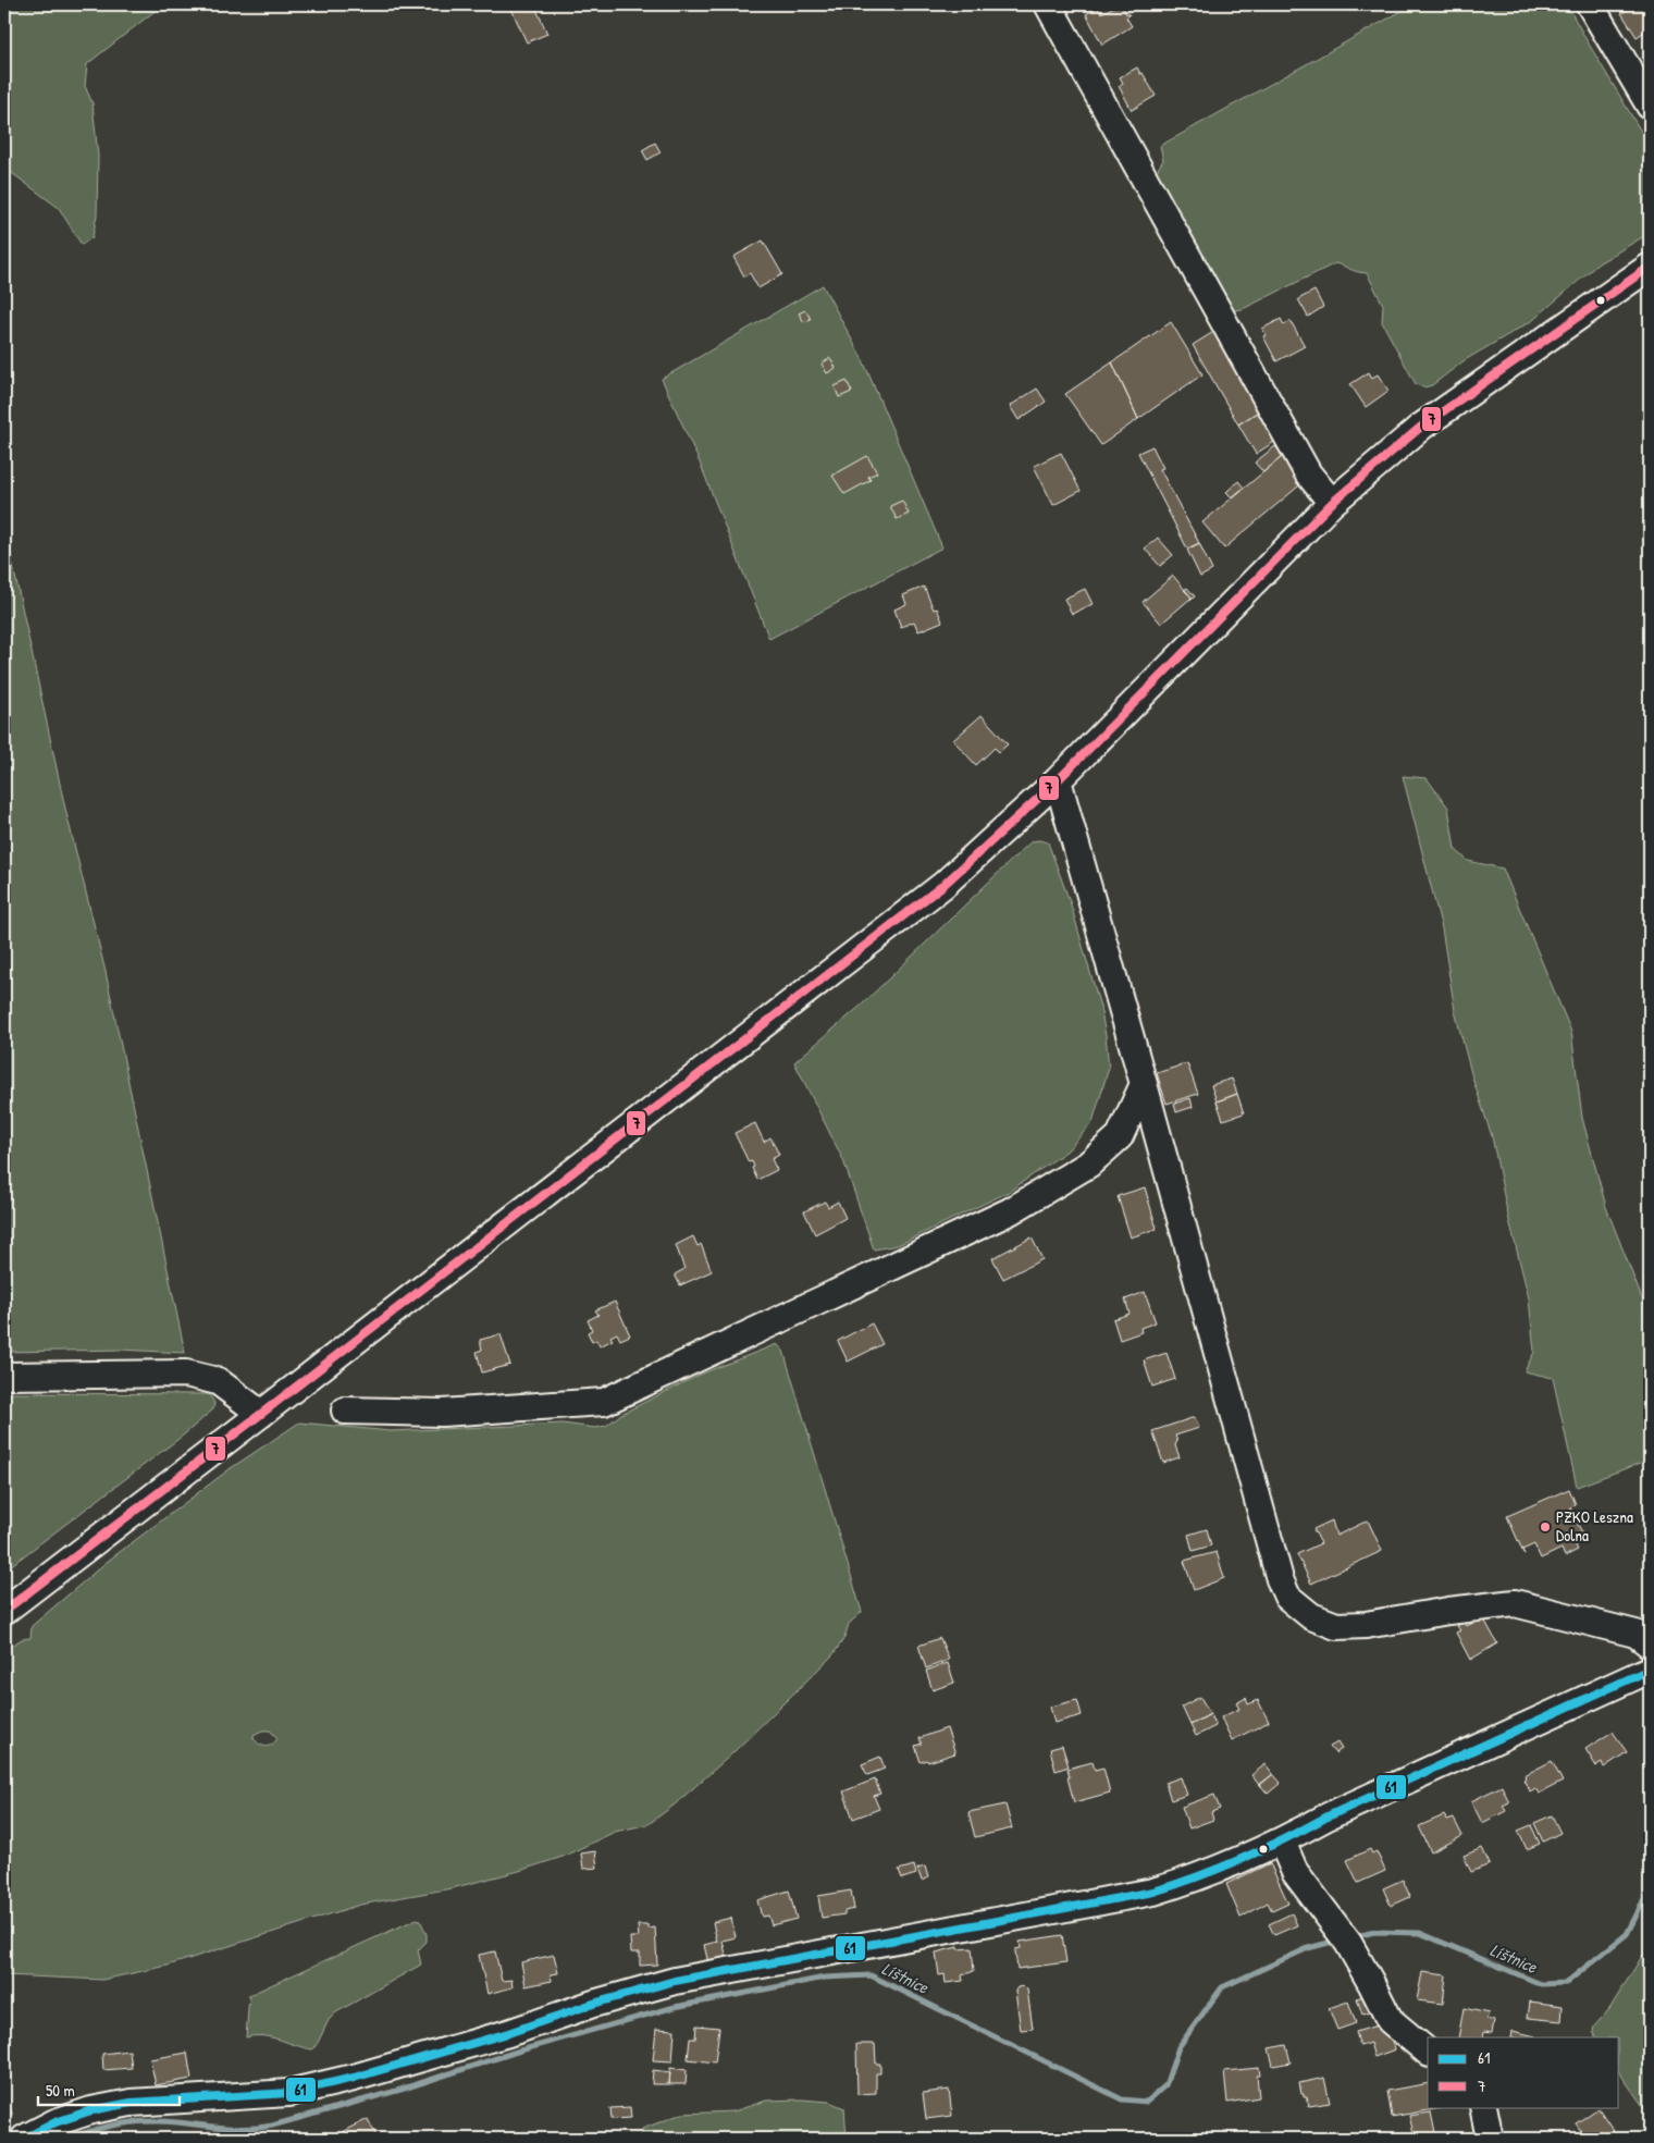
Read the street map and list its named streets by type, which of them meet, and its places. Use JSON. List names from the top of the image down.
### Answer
{
  "water": ["Líštnice"],
  "places": ["PZKO Leszna Dolna"],
  "lines": ["transit line 7", "transit line 61"],
  "legend": ["61", "7"],
  "scale_bar": "50 m"
}
